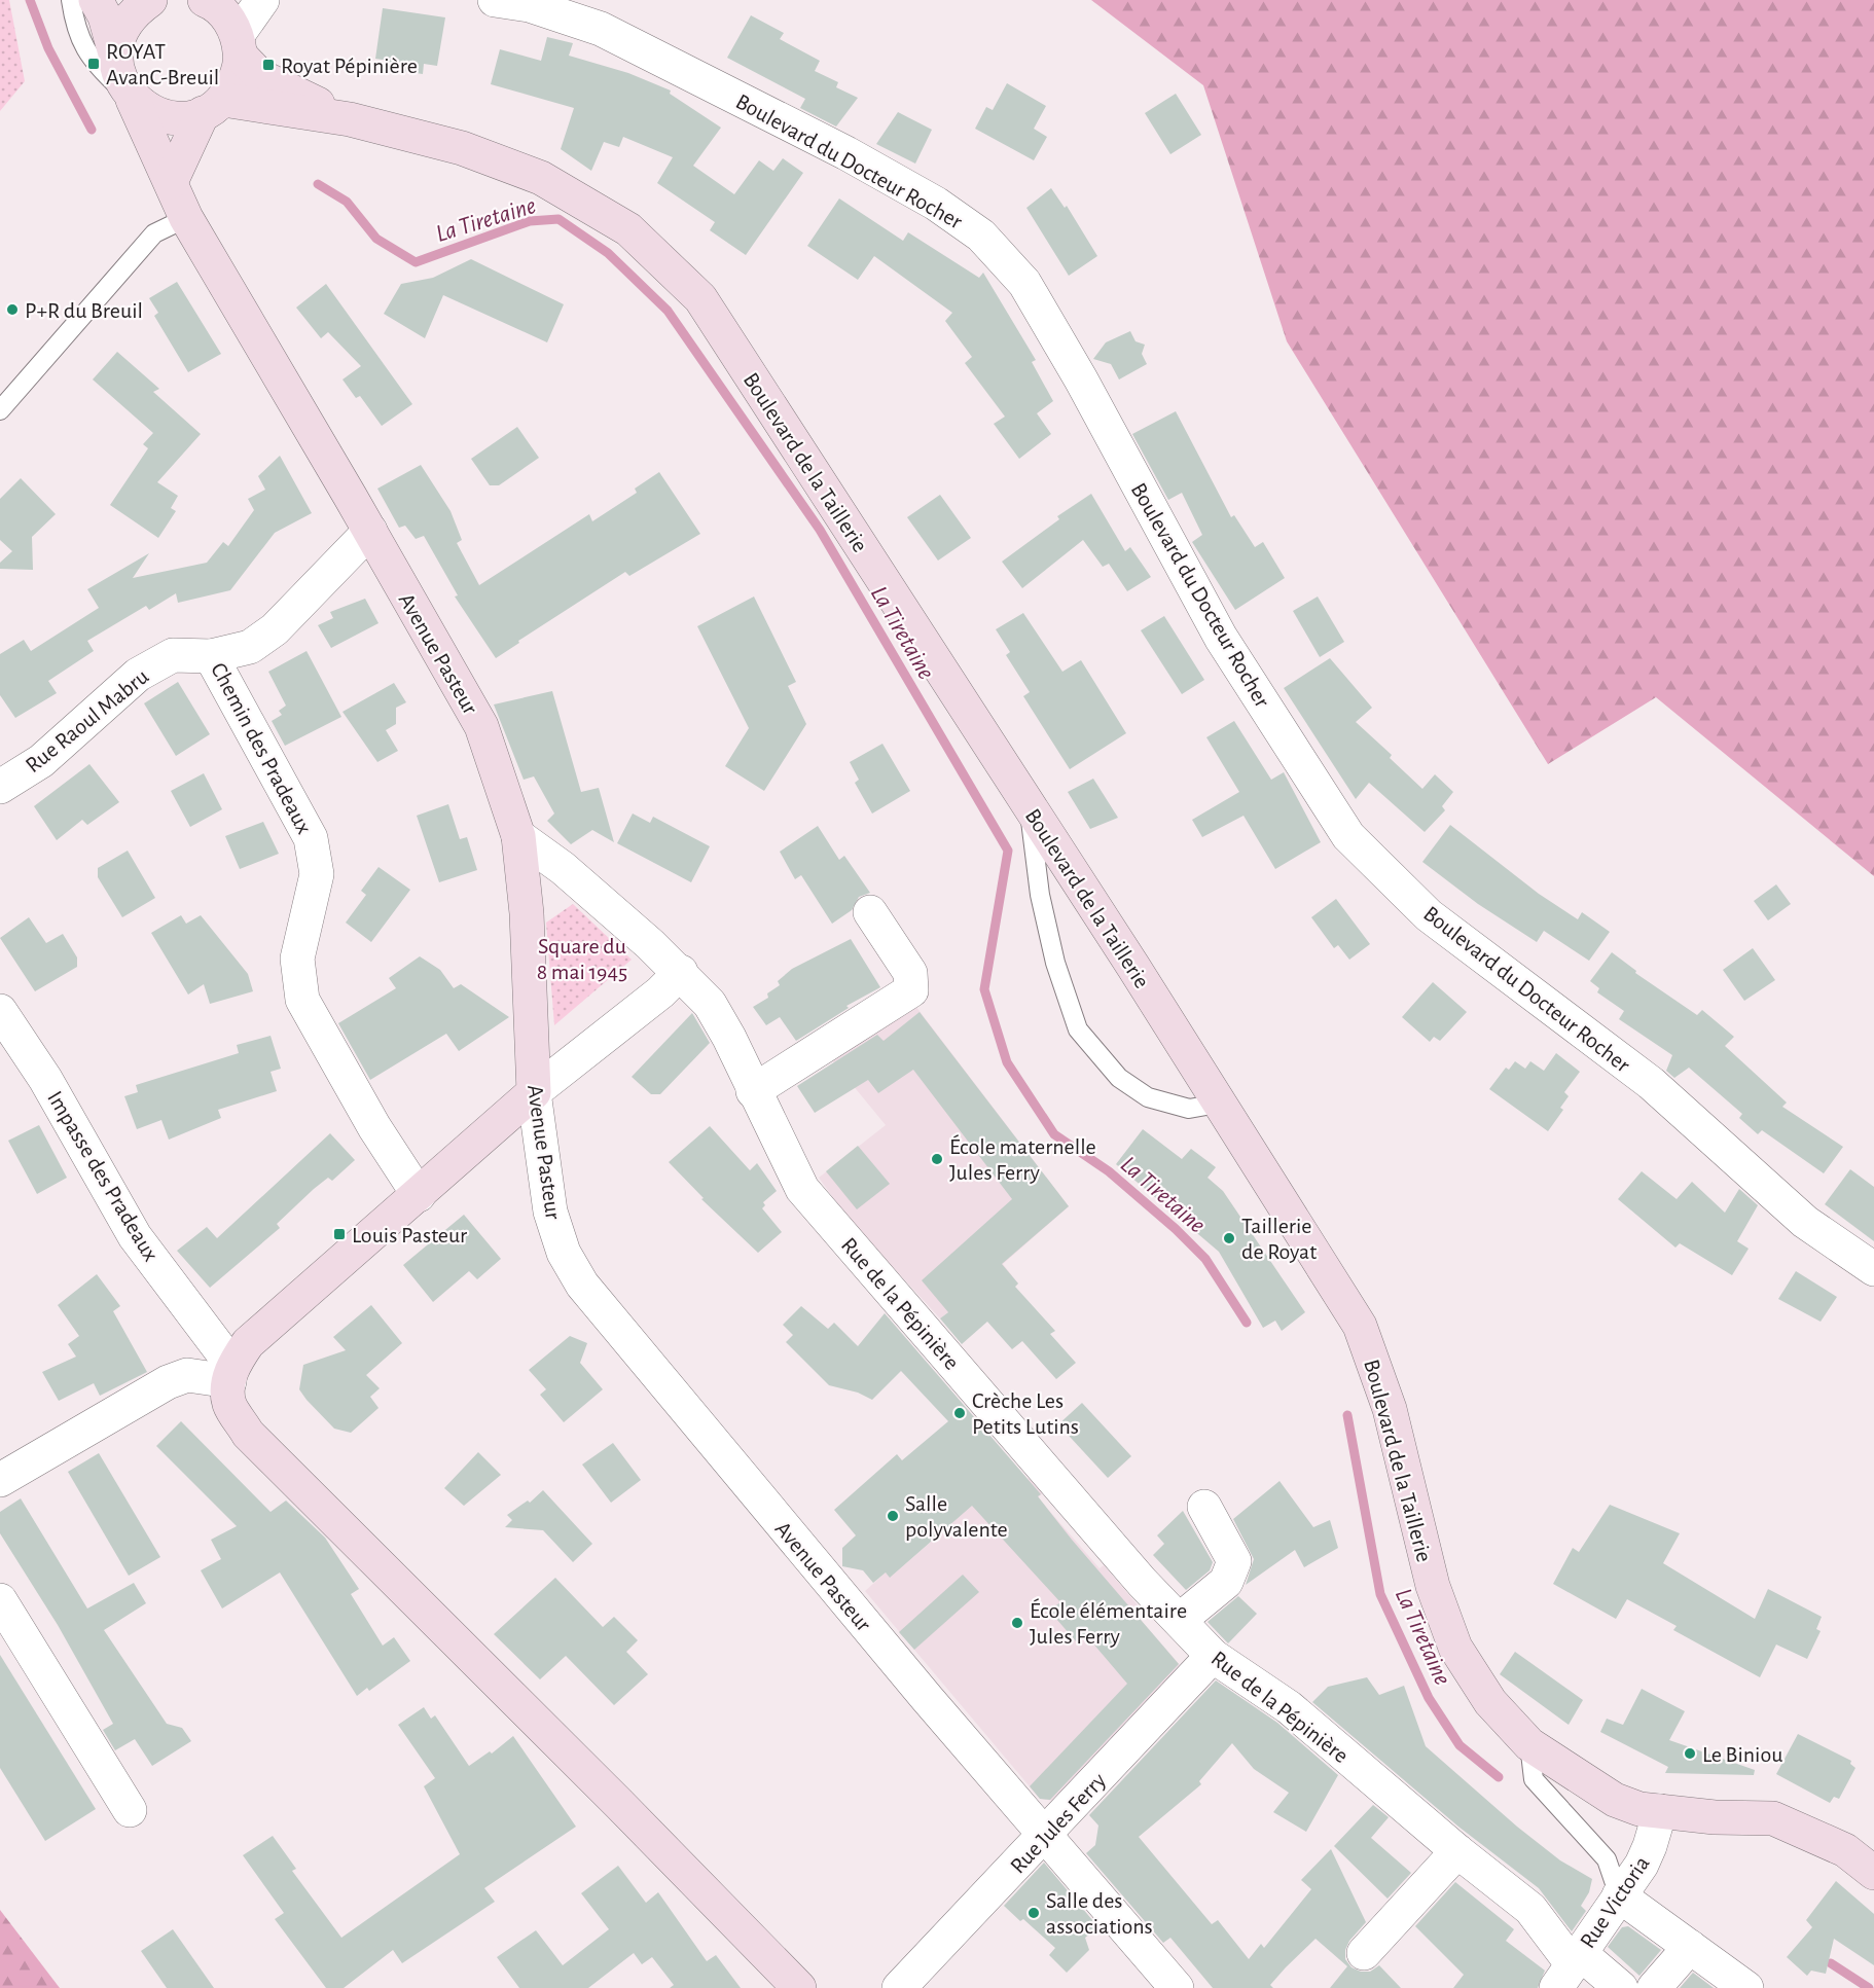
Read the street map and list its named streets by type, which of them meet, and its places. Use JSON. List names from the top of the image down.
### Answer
{
  "streets": {
    "main road": ["Boulevard de la Taillerie", "Avenue Pasteur"],
    "street": [
      "Boulevard du Docteur Rocher",
      "Rue Raoul Mabru",
      "Chemin des Pradeaux",
      "Impasse des Pradeaux",
      "Rue de la Pépinière",
      "Rue Jules Ferry",
      "Rue Victoria"
    ]
  },
  "crossings": [
    ["Boulevard de la Taillerie", "Avenue Pasteur"],
    ["Boulevard de la Taillerie", "Rue Victoria"],
    ["Avenue Pasteur", "Chemin des Pradeaux"],
    ["Avenue Pasteur", "Rue de la Pépinière"],
    ["Avenue Pasteur", "Rue Jules Ferry"],
    ["Rue Raoul Mabru", "Chemin des Pradeaux"],
    ["Rue de la Pépinière", "Rue Jules Ferry"],
    ["Rue de la Pépinière", "Rue Victoria"]
  ],
  "water": ["La Tiretaine"],
  "parks": ["Square du 8 mai 1945"],
  "places": {
    "transit": ["ROYAT AvanC-Breuil", "Royat Pépinière", "Louis Pasteur"],
    "other": [
      "P+R du Breuil",
      "École maternelle Jules Ferry",
      "Taillerie de Royat",
      "Crèche Les Petits Lutins",
      "Salle polyvalente",
      "École élémentaire Jules Ferry",
      "Le Biniou",
      "Salle des associations"
    ]
  }
}
